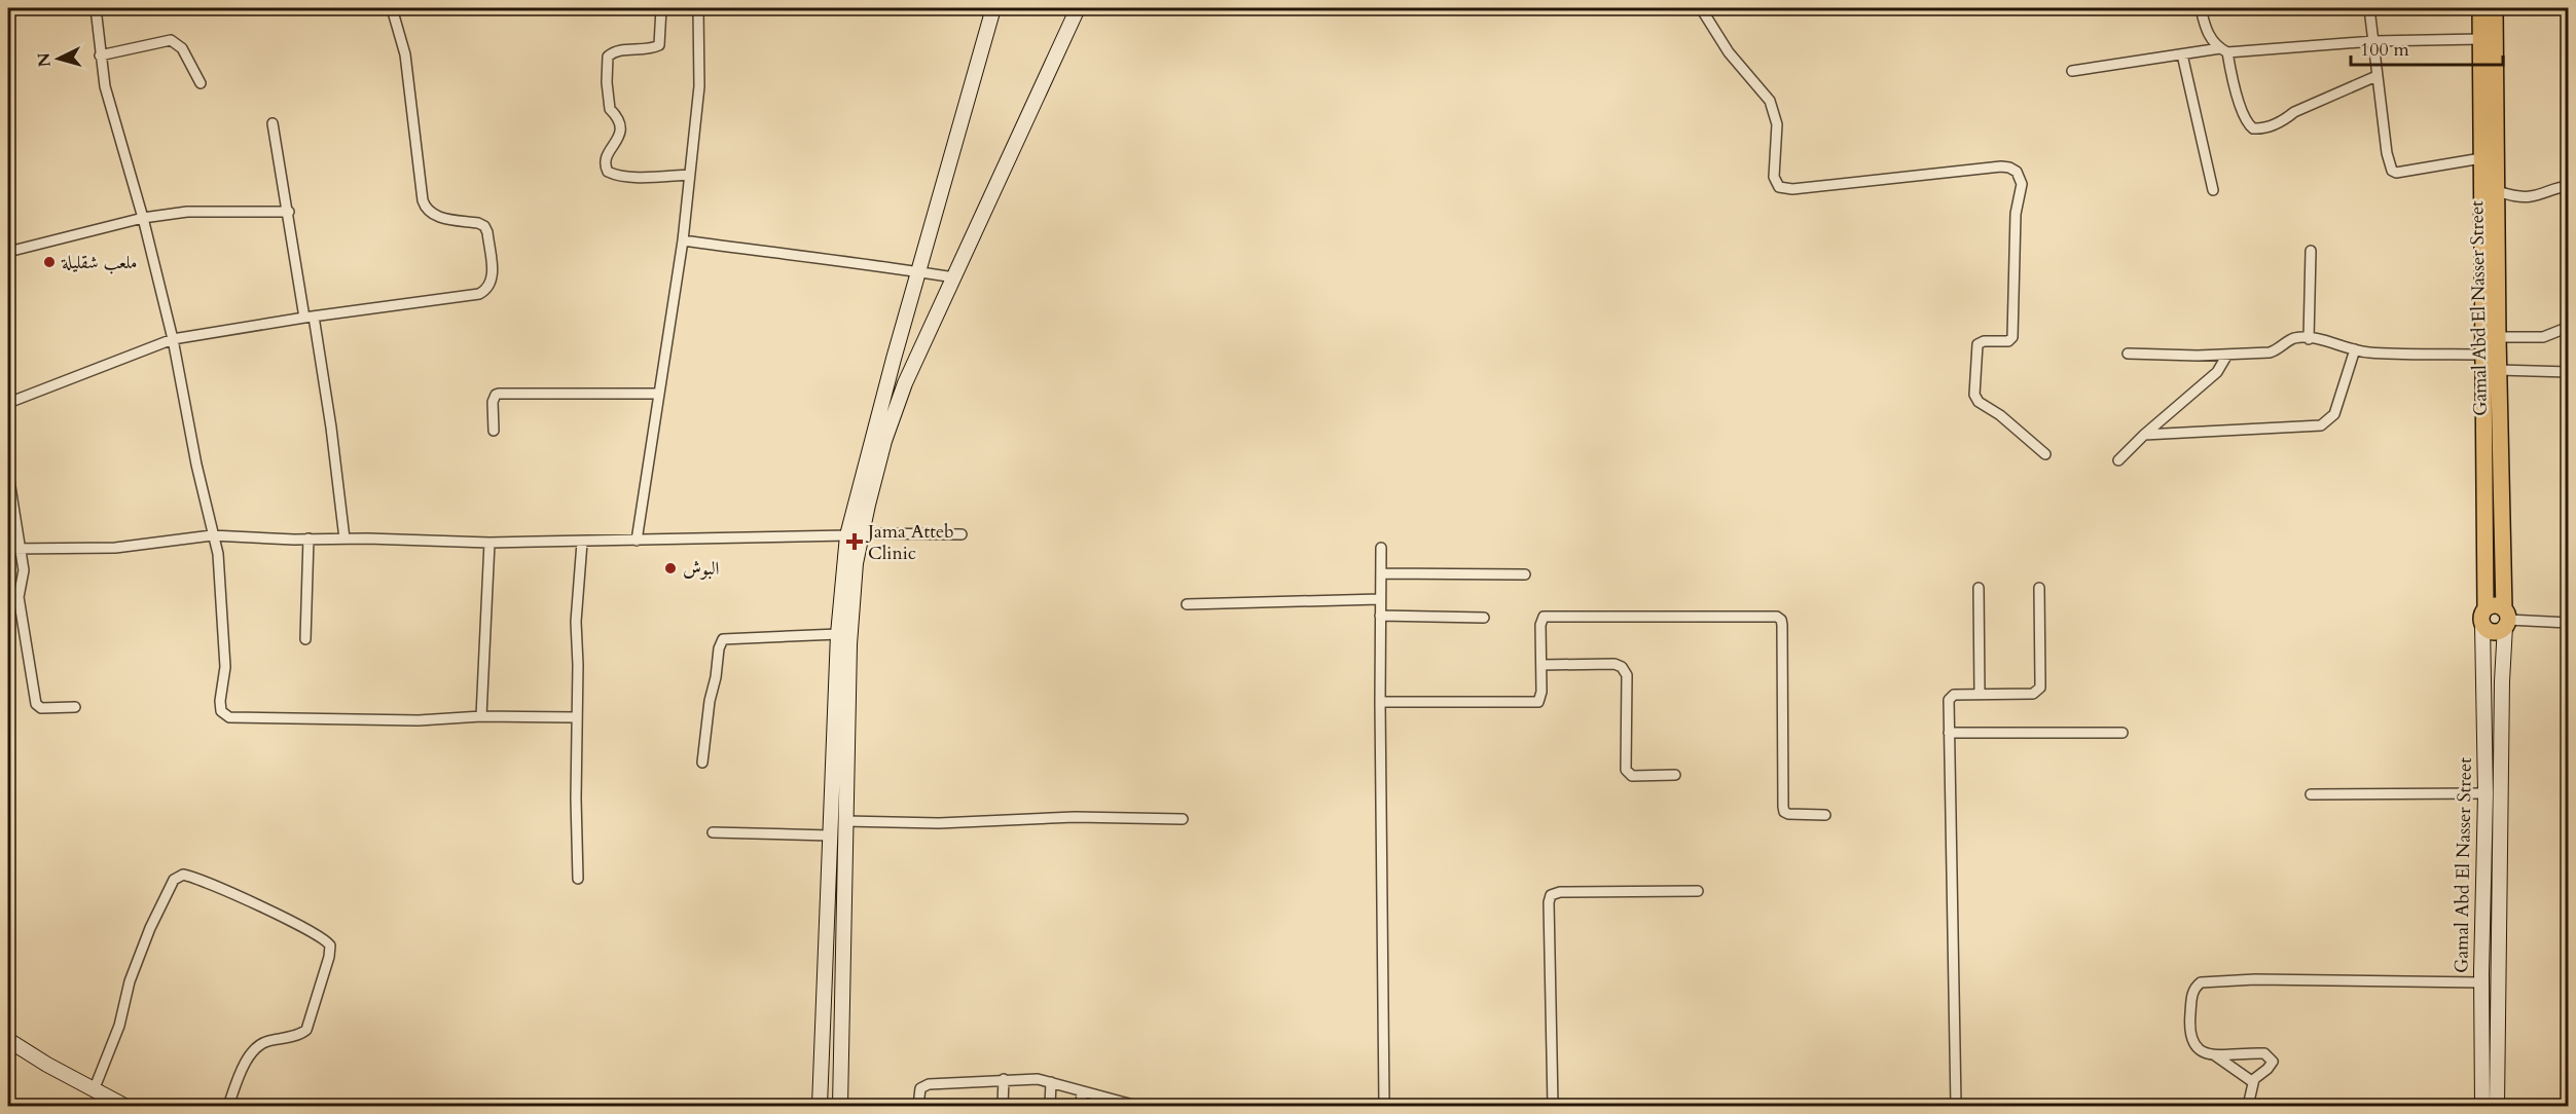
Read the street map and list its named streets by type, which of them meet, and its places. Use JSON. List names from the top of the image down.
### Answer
{
  "streets": {
    "main road": ["Gamal Abd El Nasser Street"]
  },
  "places": {
    "other": ["ملعب شقليلة", "البوش"],
    "health": ["Jama Atteb Clinic"]
  },
  "scale_bar": "100 m",
  "north": "left"
}
